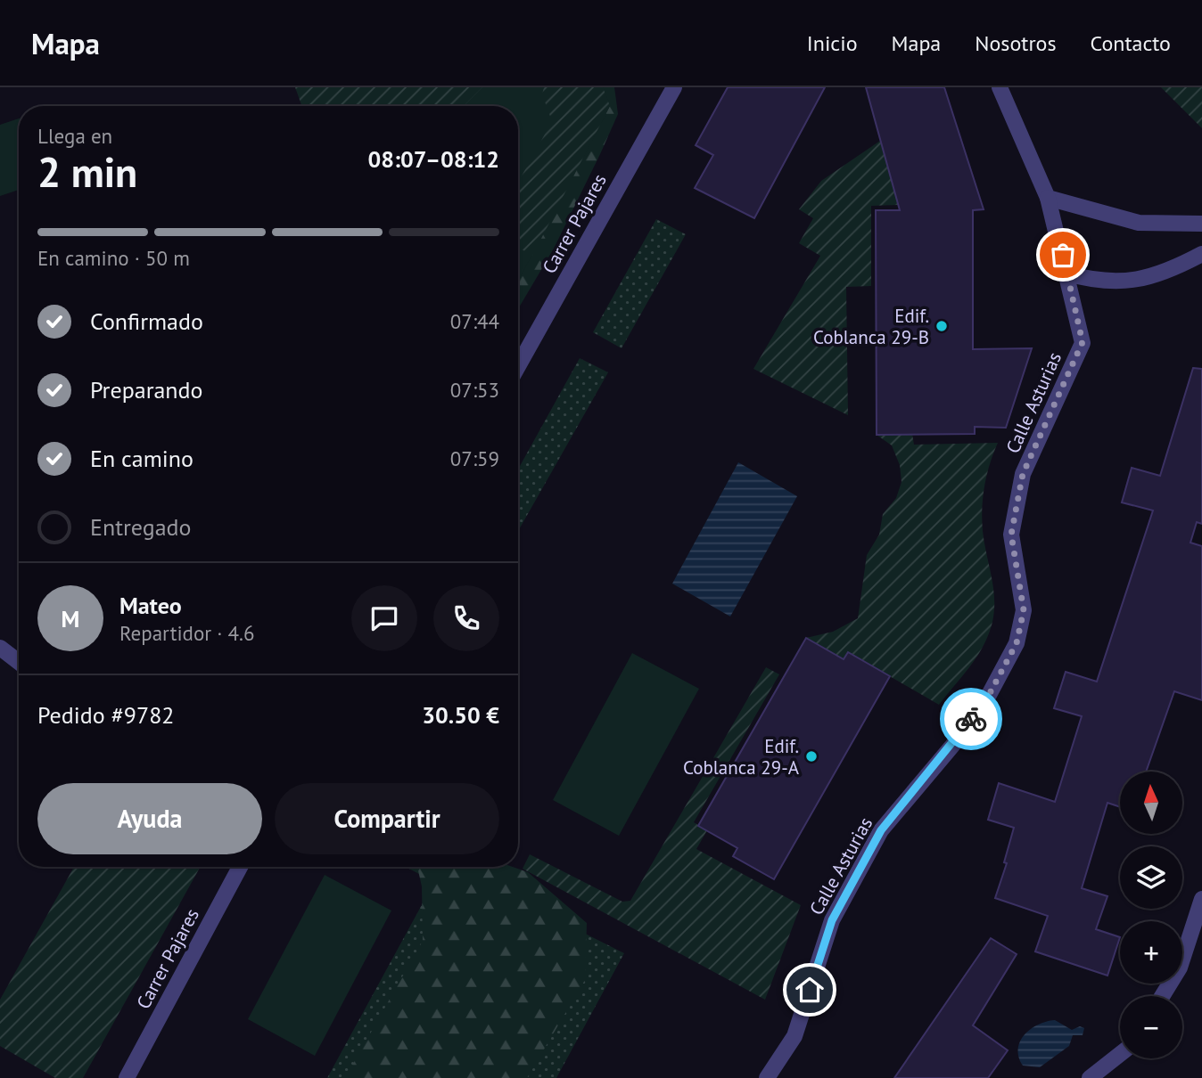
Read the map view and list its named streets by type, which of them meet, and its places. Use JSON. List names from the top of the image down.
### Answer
{
  "streets": {
    "street": ["Carrer Pajares", "Calle Asturias"]
  },
  "places": ["Edif. Coblanca 29-B", "Edif. Coblanca 29-A"],
  "north": "top",
  "page": {
    "header": "Mapa",
    "nav": [
      "Inicio",
      "Mapa",
      "Nosotros",
      "Contacto"
    ],
    "heading": ["2 min", "Llega en", "08:07–08:12"],
    "panel": [
      "Mateo",
      "Repartidor · 4.6",
      "Pedido #9782",
      "30.50 €"
    ],
    "bar": "En camino · 50 m",
    "list": [
      ["Confirmado", "07:44"],
      ["Preparando", "07:53"],
      ["En camino", "07:59"],
      "Entregado"
    ],
    "round": "M",
    "buttons": ["Ayuda", "Compartir"],
    "map_buttons": ["+", "−"]
  }
}
